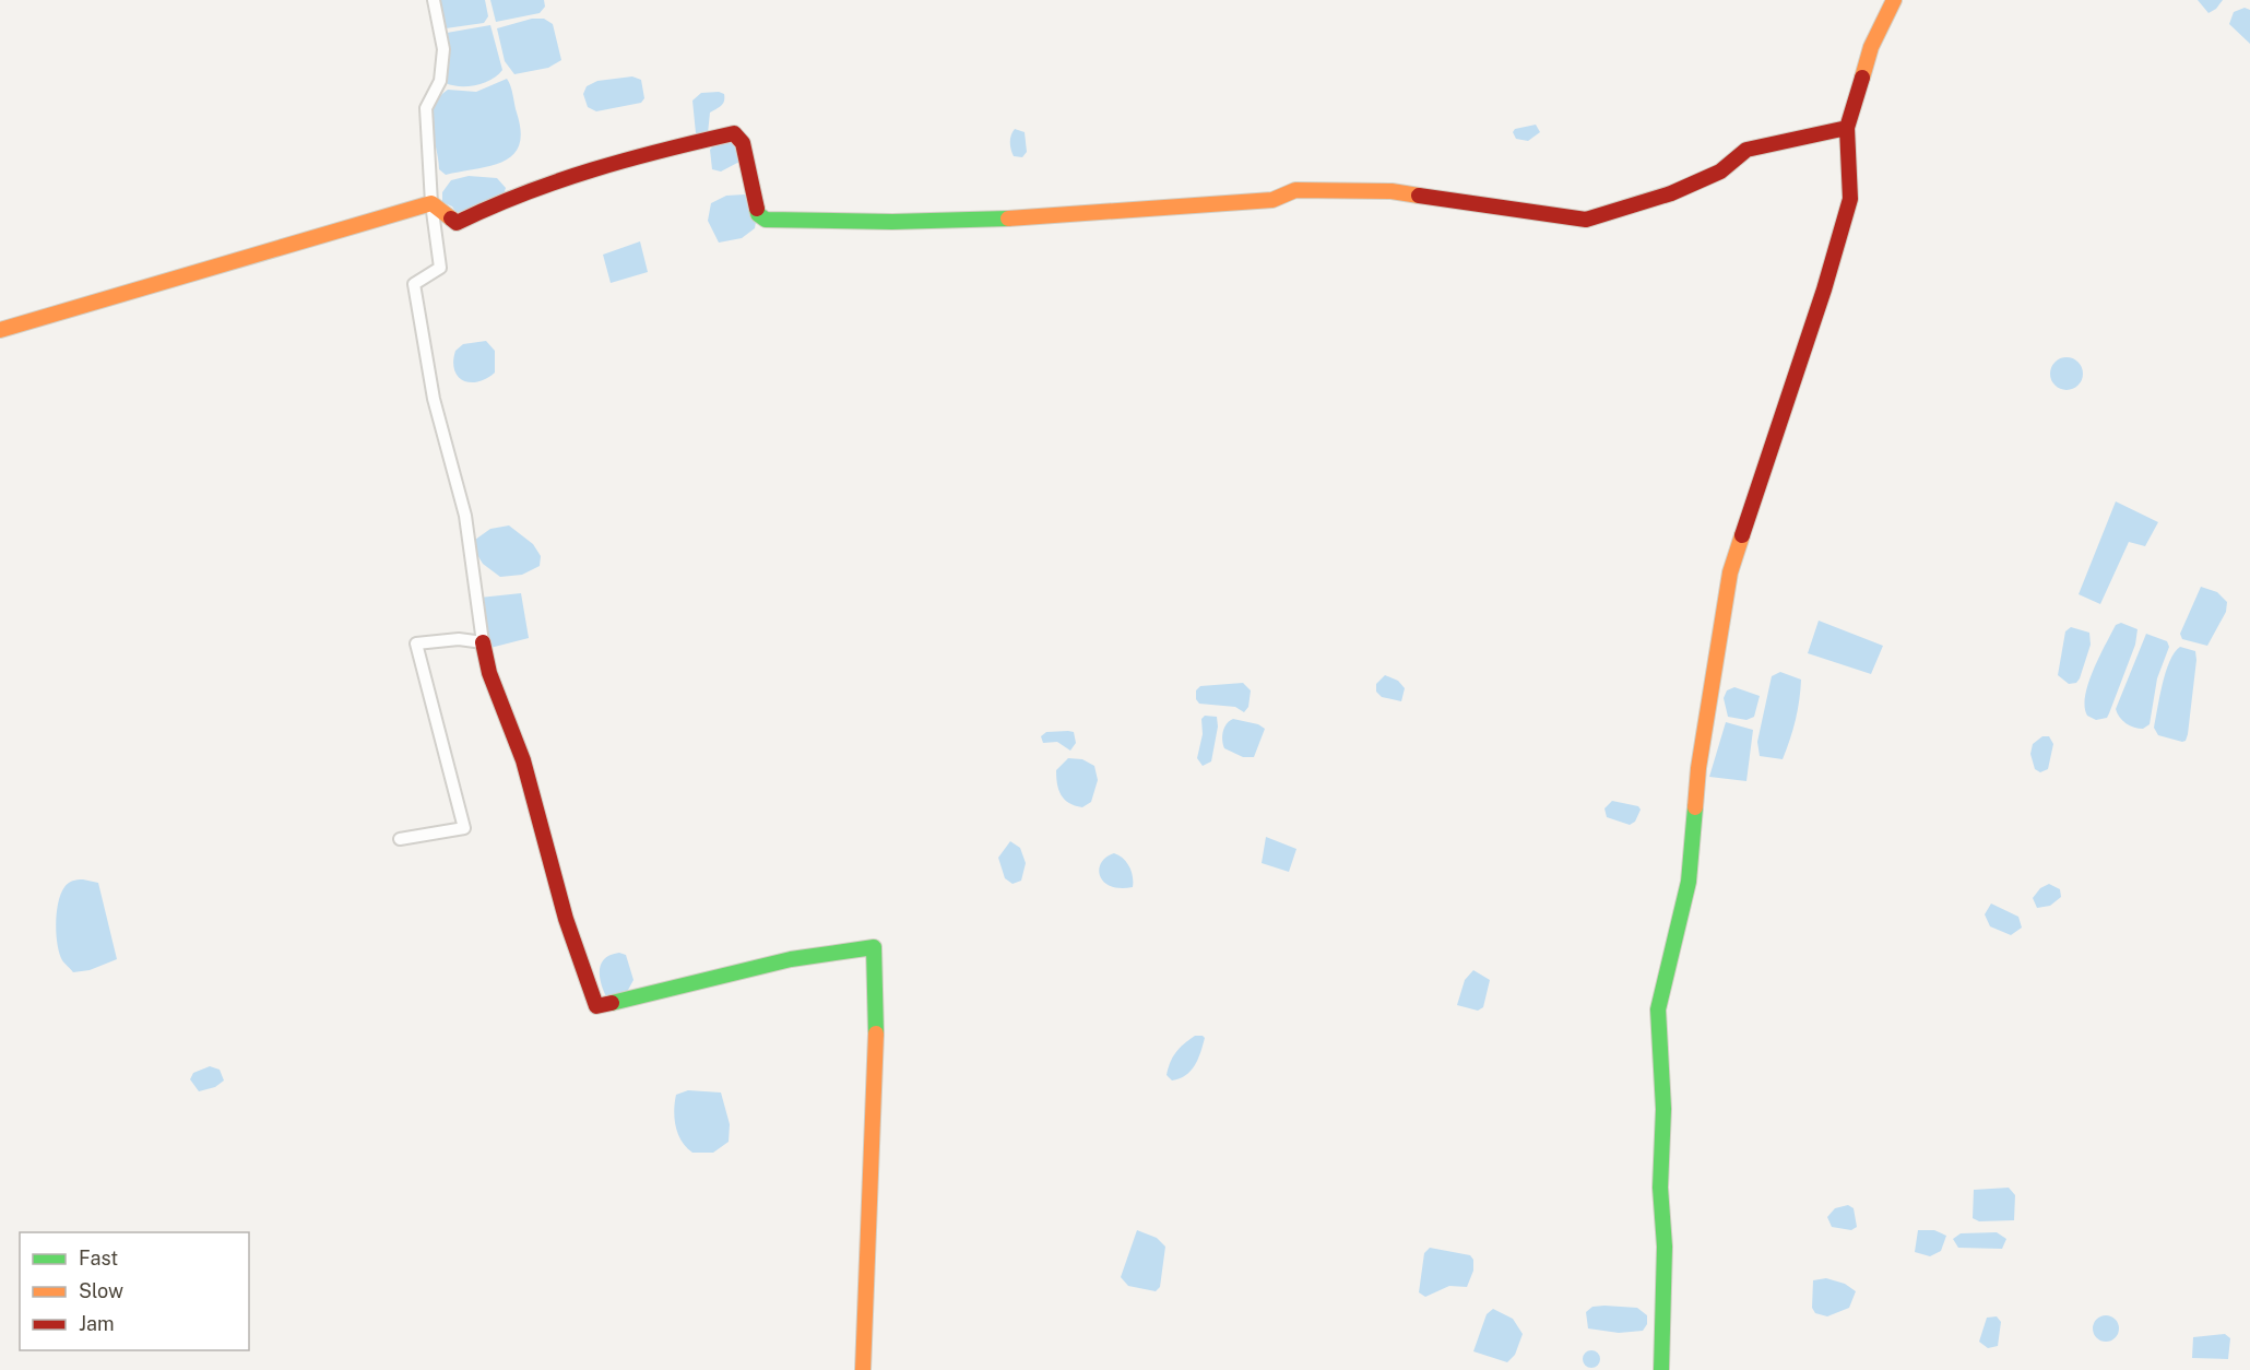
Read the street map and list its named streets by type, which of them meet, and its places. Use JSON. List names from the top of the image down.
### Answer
{
  "legend": ["Fast", "Slow", "Jam"]
}
